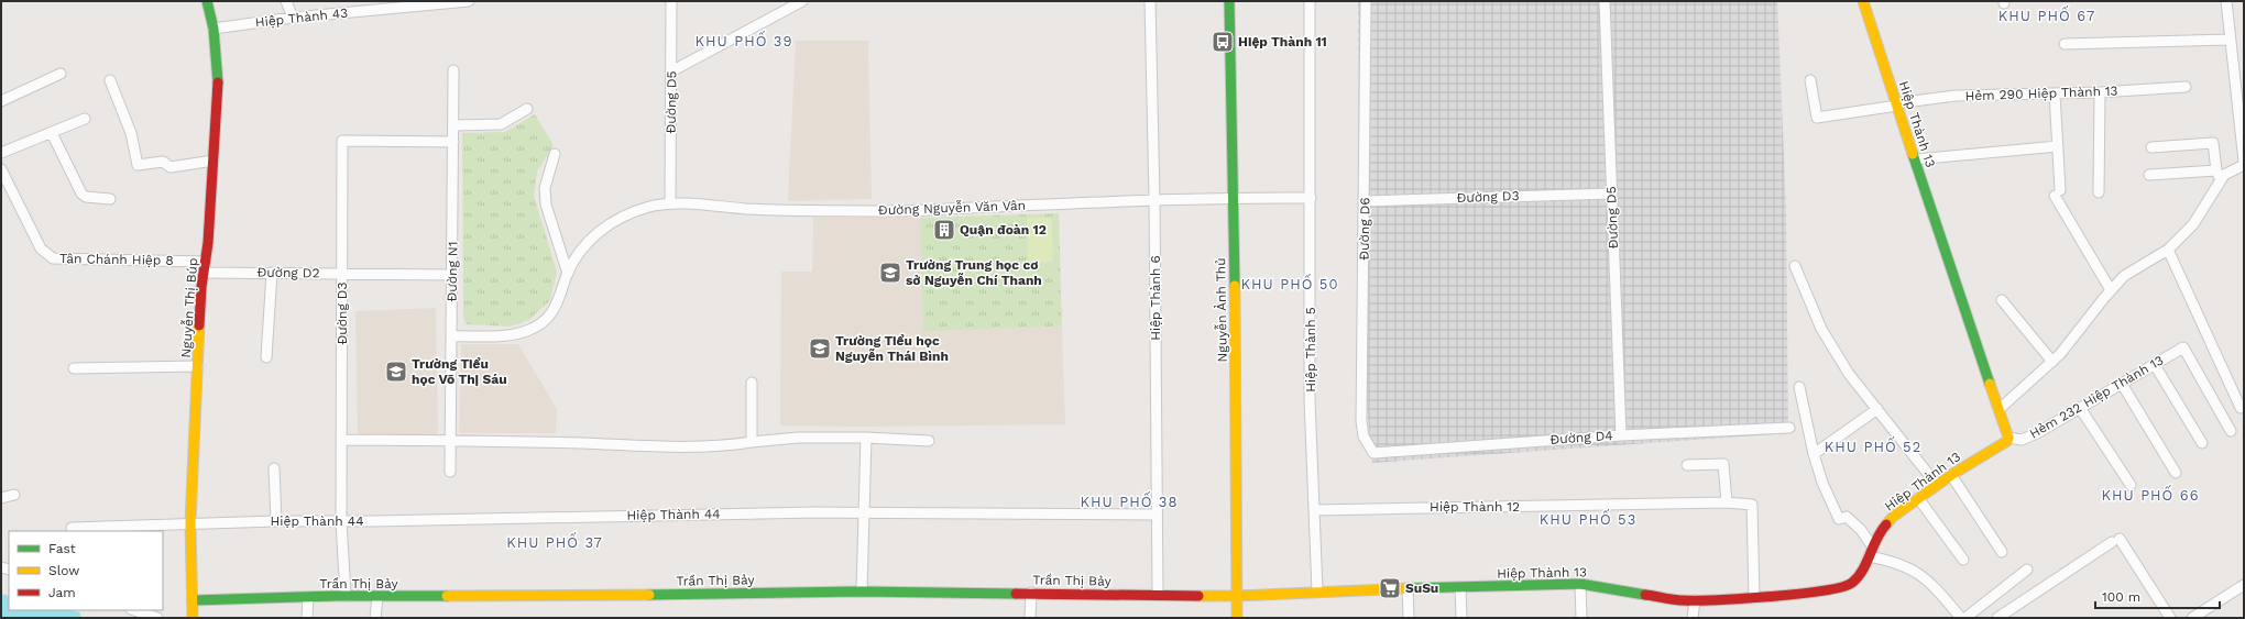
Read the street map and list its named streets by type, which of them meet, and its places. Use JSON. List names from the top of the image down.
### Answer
{
  "streets": {
    "street": [
      "Hiệp Thành 43",
      "Hẻm 290 Hiệp Thành 13",
      "Đường D5",
      "Hiệp Thành 13",
      "Đường D3",
      "Đường Nguyễn Văn Vân",
      "Đường D6",
      "Tân Chánh Hiệp 8",
      "Đường N1",
      "Đường D2",
      "Hiệp Thành 6",
      "Nguyễn Thị Búp",
      "Nguyễn Ảnh Thủ",
      "Hiệp Thành 5",
      "Hẻm 232 Hiệp Thành 13",
      "Đường D4",
      "Hiệp Thành 12",
      "Hiệp Thành 44",
      "Trần Thị Bảy"
    ]
  },
  "crossings": [
    ["Hiệp Thành 43", "Nguyễn Thị Búp"],
    ["Hẻm 290 Hiệp Thành 13", "Hiệp Thành 13"],
    ["Đường D5", "Đường D3"],
    ["Đường D5", "Đường Nguyễn Văn Vân"],
    ["Đường D5", "Đường D4"],
    ["Hiệp Thành 13", "Nguyễn Ảnh Thủ"],
    ["Hiệp Thành 13", "Hiệp Thành 5"],
    ["Hiệp Thành 13", "Hẻm 232 Hiệp Thành 13"],
    ["Hiệp Thành 13", "Hiệp Thành 12"],
    ["Hiệp Thành 13", "Trần Thị Bảy"],
    ["Đường D3", "Đường D6"],
    ["Đường D3", "Đường N1"],
    ["Đường D3", "Đường D2"],
    ["Đường D3", "Hiệp Thành 44"],
    ["Đường D3", "Trần Thị Bảy"],
    ["Đường Nguyễn Văn Vân", "Đường N1"],
    ["Đường Nguyễn Văn Vân", "Hiệp Thành 6"],
    ["Đường Nguyễn Văn Vân", "Nguyễn Ảnh Thủ"],
    ["Đường Nguyễn Văn Vân", "Hiệp Thành 5"],
    ["Đường D6", "Đường D4"],
    ["Tân Chánh Hiệp 8", "Nguyễn Thị Búp"],
    ["Đường N1", "Đường D2"],
    ["Đường D2", "Nguyễn Thị Búp"],
    ["Hiệp Thành 6", "Hiệp Thành 44"],
    ["Hiệp Thành 6", "Trần Thị Bảy"],
    ["Nguyễn Thị Búp", "Hiệp Thành 44"],
    ["Nguyễn Thị Búp", "Trần Thị Bảy"],
    ["Nguyễn Ảnh Thủ", "Trần Thị Bảy"],
    ["Hiệp Thành 5", "Hiệp Thành 12"]
  ],
  "districts": [
    "KHU PHỐ 67",
    "KHU PHỐ 39",
    "KHU PHỐ 50",
    "KHU PHỐ 52",
    "KHU PHỐ 66",
    "KHU PHỐ 38",
    "KHU PHỐ 53",
    "KHU PHỐ 37"
  ],
  "places": {
    "bus stop": ["Hiệp Thành 11"],
    "building": ["Quận đoàn 12"],
    "school or university": ["Trường Trung học cơ sở Nguyễn Chí Thanh", "Trường Tiểu học Nguyễn Thái Bình", "Trường Tiểu học Võ Thị Sáu"],
    "supermarket": ["SuSu"]
  },
  "legend": ["Fast", "Slow", "Jam"],
  "scale_bar": "100 m"
}
